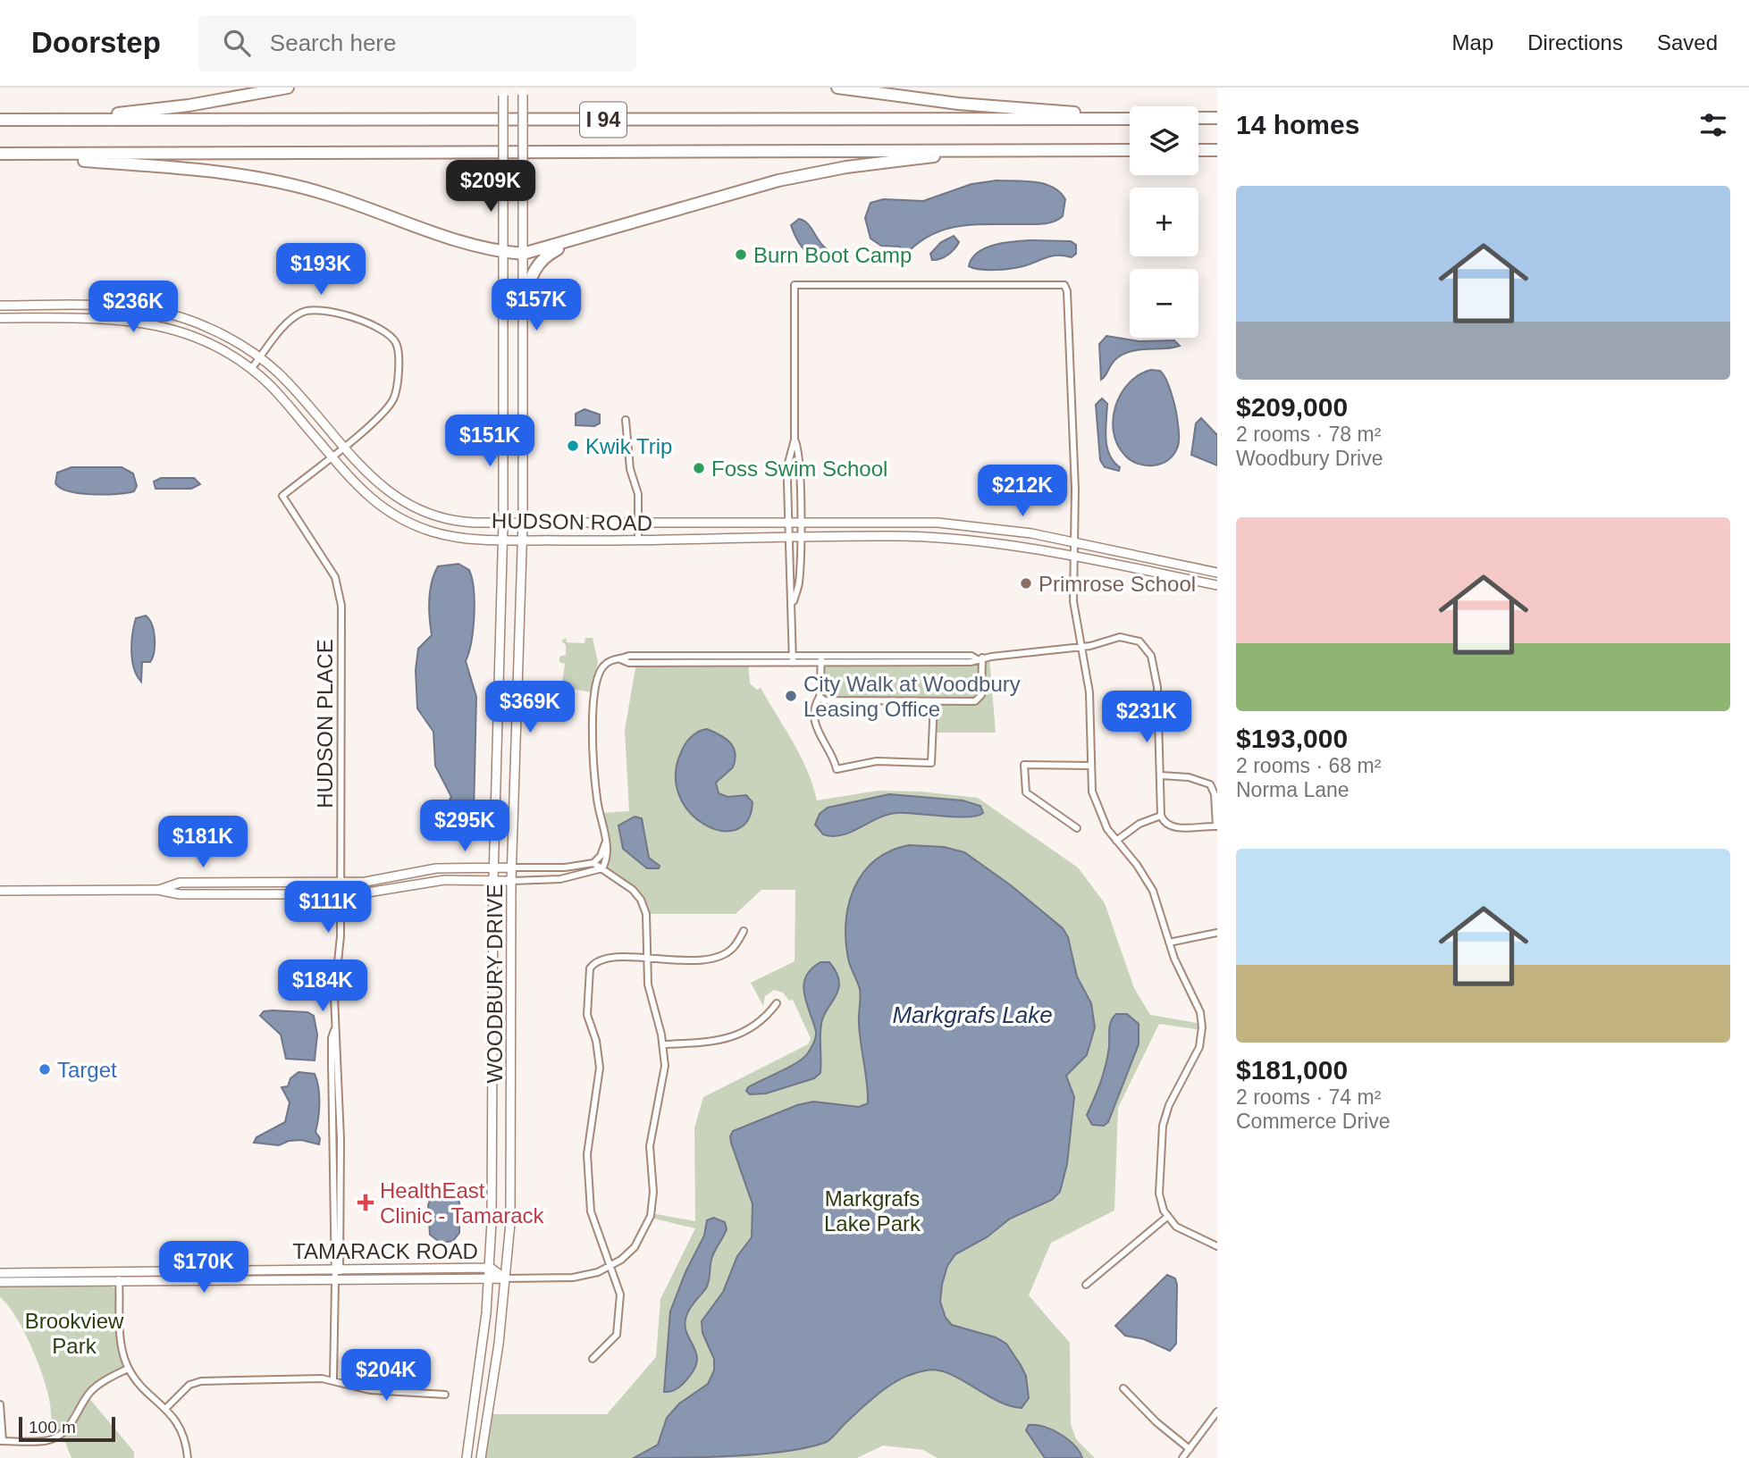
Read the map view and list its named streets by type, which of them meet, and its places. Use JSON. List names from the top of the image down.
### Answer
{
  "streets": {
    "highway": ["I 94"],
    "street": [
      "HUDSON ROAD",
      "HUDSON PLACE",
      "WOODBURY DRIVE",
      "TAMARACK ROAD"
    ]
  },
  "crossings": [
    ["HUDSON ROAD", "HUDSON PLACE"],
    ["HUDSON ROAD", "WOODBURY DRIVE"],
    ["HUDSON PLACE", "TAMARACK ROAD"],
    ["WOODBURY DRIVE", "TAMARACK ROAD"]
  ],
  "water": ["Markgrafs Lake"],
  "parks": ["Markgrafs Lake Park", "Brookview Park"],
  "places": {
    "other": [
      "Burn Boot Camp",
      "Kwik Trip",
      "Foss Swim School",
      "Primrose School",
      "City Walk at Woodbury Leasing Office",
      "Target"
    ],
    "health": ["HealthEast Clinic - Tamarack"]
  },
  "scale_bar": "100 m",
  "page": {
    "header": "Doorstep",
    "search": "Search here",
    "nav": ["Map", "Directions", "Saved"],
    "heading": "14 homes",
    "map_buttons": ["+", "−"],
    "price": [
      "$209K",
      "$193K",
      "$157K",
      "$236K",
      "$151K",
      "$212K",
      "$369K",
      "$231K",
      "$295K",
      "$181K",
      "$111K",
      "$184K",
      "$170K",
      "$204K"
    ],
    "list": [
      {
        "name": "$209,000",
        "note": "2 rooms · 78 m² · Woodbury Drive"
      },
      {
        "name": "$193,000",
        "note": "2 rooms · 68 m² · Norma Lane"
      },
      {
        "name": "$181,000",
        "note": "2 rooms · 74 m² · Commerce Drive"
      }
    ],
    "scale": "100 m"
  }
}
